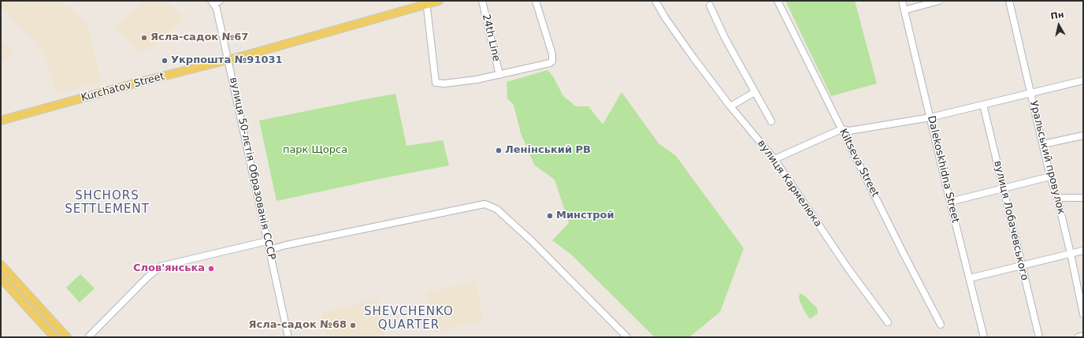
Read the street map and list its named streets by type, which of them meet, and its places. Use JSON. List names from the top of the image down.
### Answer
{
  "streets": {
    "main road": ["Kurchatov Street"],
    "street": [
      "24th Line",
      "Уральський провулок",
      "Kiltseva Street",
      "вулиця 50-лєтія Образованія СССР",
      "Dalekoskhidna Street",
      "вулиця Кармелюка",
      "вулиця Лобачевського"
    ]
  },
  "crossings": [
    ["Kurchatov Street", "вулиця 50-лєтія Образованія СССР"]
  ],
  "districts": ["SHCHORS SETTLEMENT", "SHEVCHENKO QUARTER"],
  "parks": ["парк Щорса"],
  "places": [
    "Ясла-садок №67",
    "Укрпошта №91031",
    "Ленінський РВ",
    "Минстрой",
    "Слов'янська",
    "Ясла-садок №68"
  ],
  "north": "top"
}
